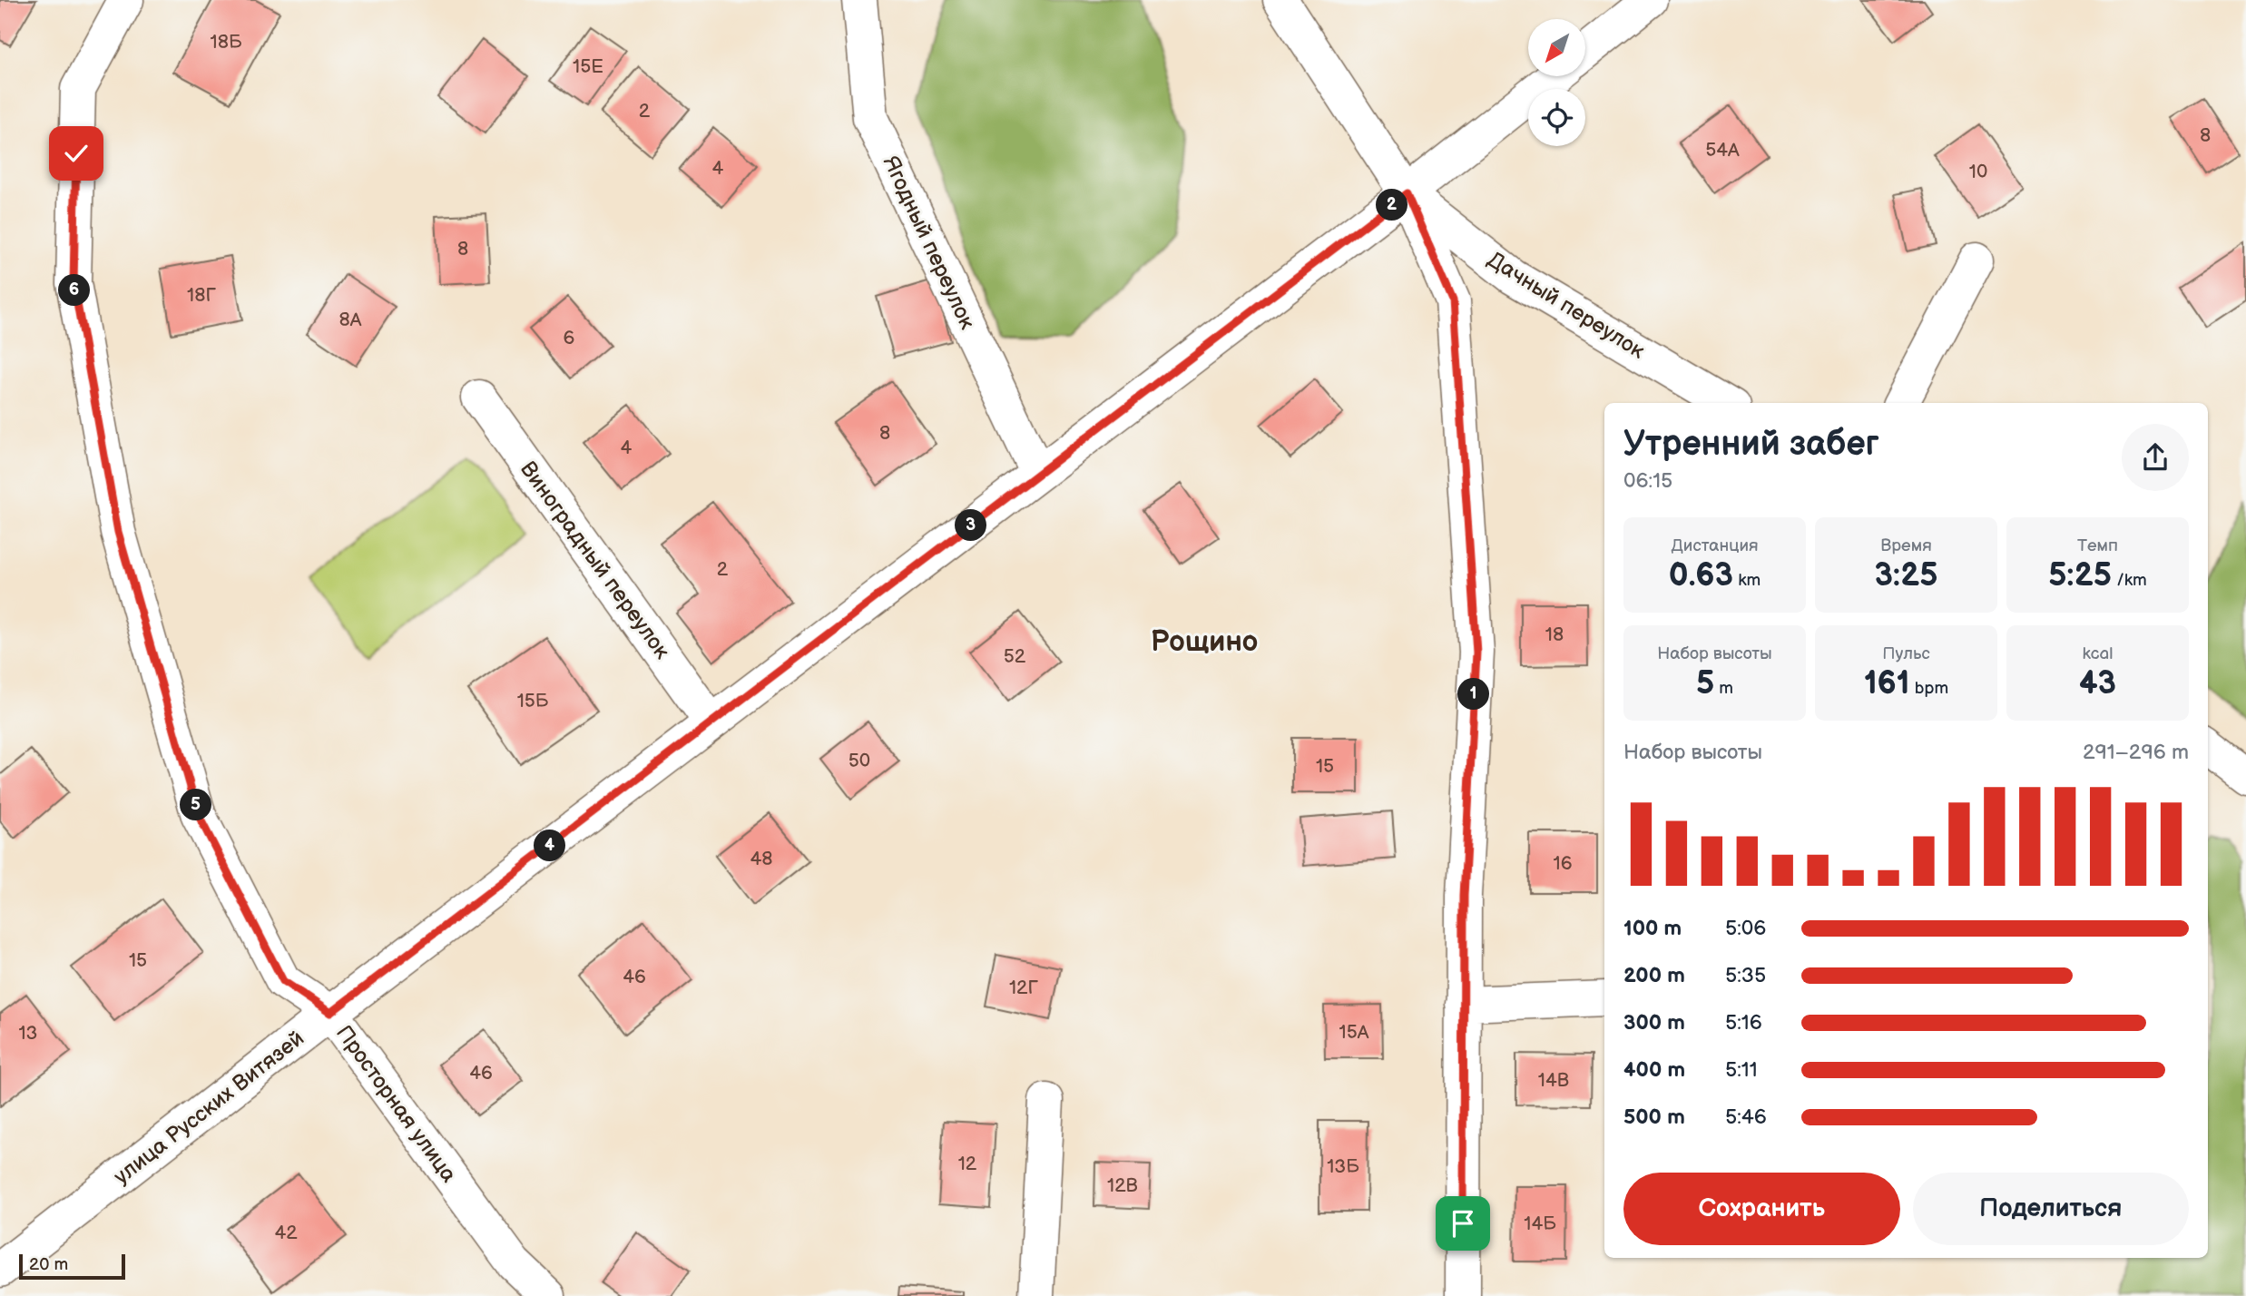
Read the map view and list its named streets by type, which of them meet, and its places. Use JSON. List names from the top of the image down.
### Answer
{
  "streets": {
    "street": [
      "Ягодный переулок",
      "Дачный переулок",
      "Виноградный переулок",
      "Просторная улица",
      "улица Русских Витязей"
    ]
  },
  "crossings": [
    ["Ягодный переулок", "улица Русских Витязей"],
    ["Дачный переулок", "улица Русских Витязей"],
    ["Виноградный переулок", "улица Русских Витязей"],
    ["Просторная улица", "улица Русских Витязей"]
  ],
  "districts": ["Рощино"],
  "house_numbers": [
    "18Б",
    "15Е",
    "2",
    "8",
    "54А",
    "4",
    "10",
    "8",
    "18Г",
    "8А",
    "6",
    "8",
    "4",
    "2",
    "18",
    "52",
    "15Б",
    "50",
    "15",
    "48",
    "16",
    "15",
    "46",
    "12Г",
    "15А",
    "13",
    "46",
    "14В",
    "12",
    "13Б",
    "12В",
    "14Б",
    "42"
  ],
  "scale_bar": "20 m",
  "north": "bottom left",
  "page": {
    "pins": [
      "2",
      "6",
      "3",
      "1",
      "5",
      "4"
    ],
    "heading": ["Утренний забег", "06:15"],
    "stats": [
      ["Дистанция", "0.63 km"],
      ["Время", "3:25"],
      ["Темп", "5:25 /km"],
      ["Набор высоты", "5 m"],
      ["Пульс", "161 bpm"],
      ["kcal", "43"]
    ],
    "chart": ["Набор высоты", "291–296 m"],
    "list": [
      {
        "name": "100 m",
        "note": "5:06"
      },
      {
        "name": "200 m",
        "note": "5:35"
      },
      {
        "name": "300 m",
        "note": "5:16"
      },
      {
        "name": "400 m",
        "note": "5:11"
      },
      {
        "name": "500 m",
        "note": "5:46"
      }
    ],
    "buttons": ["Сохранить", "Поделиться"],
    "scale": "20 m"
  }
}
